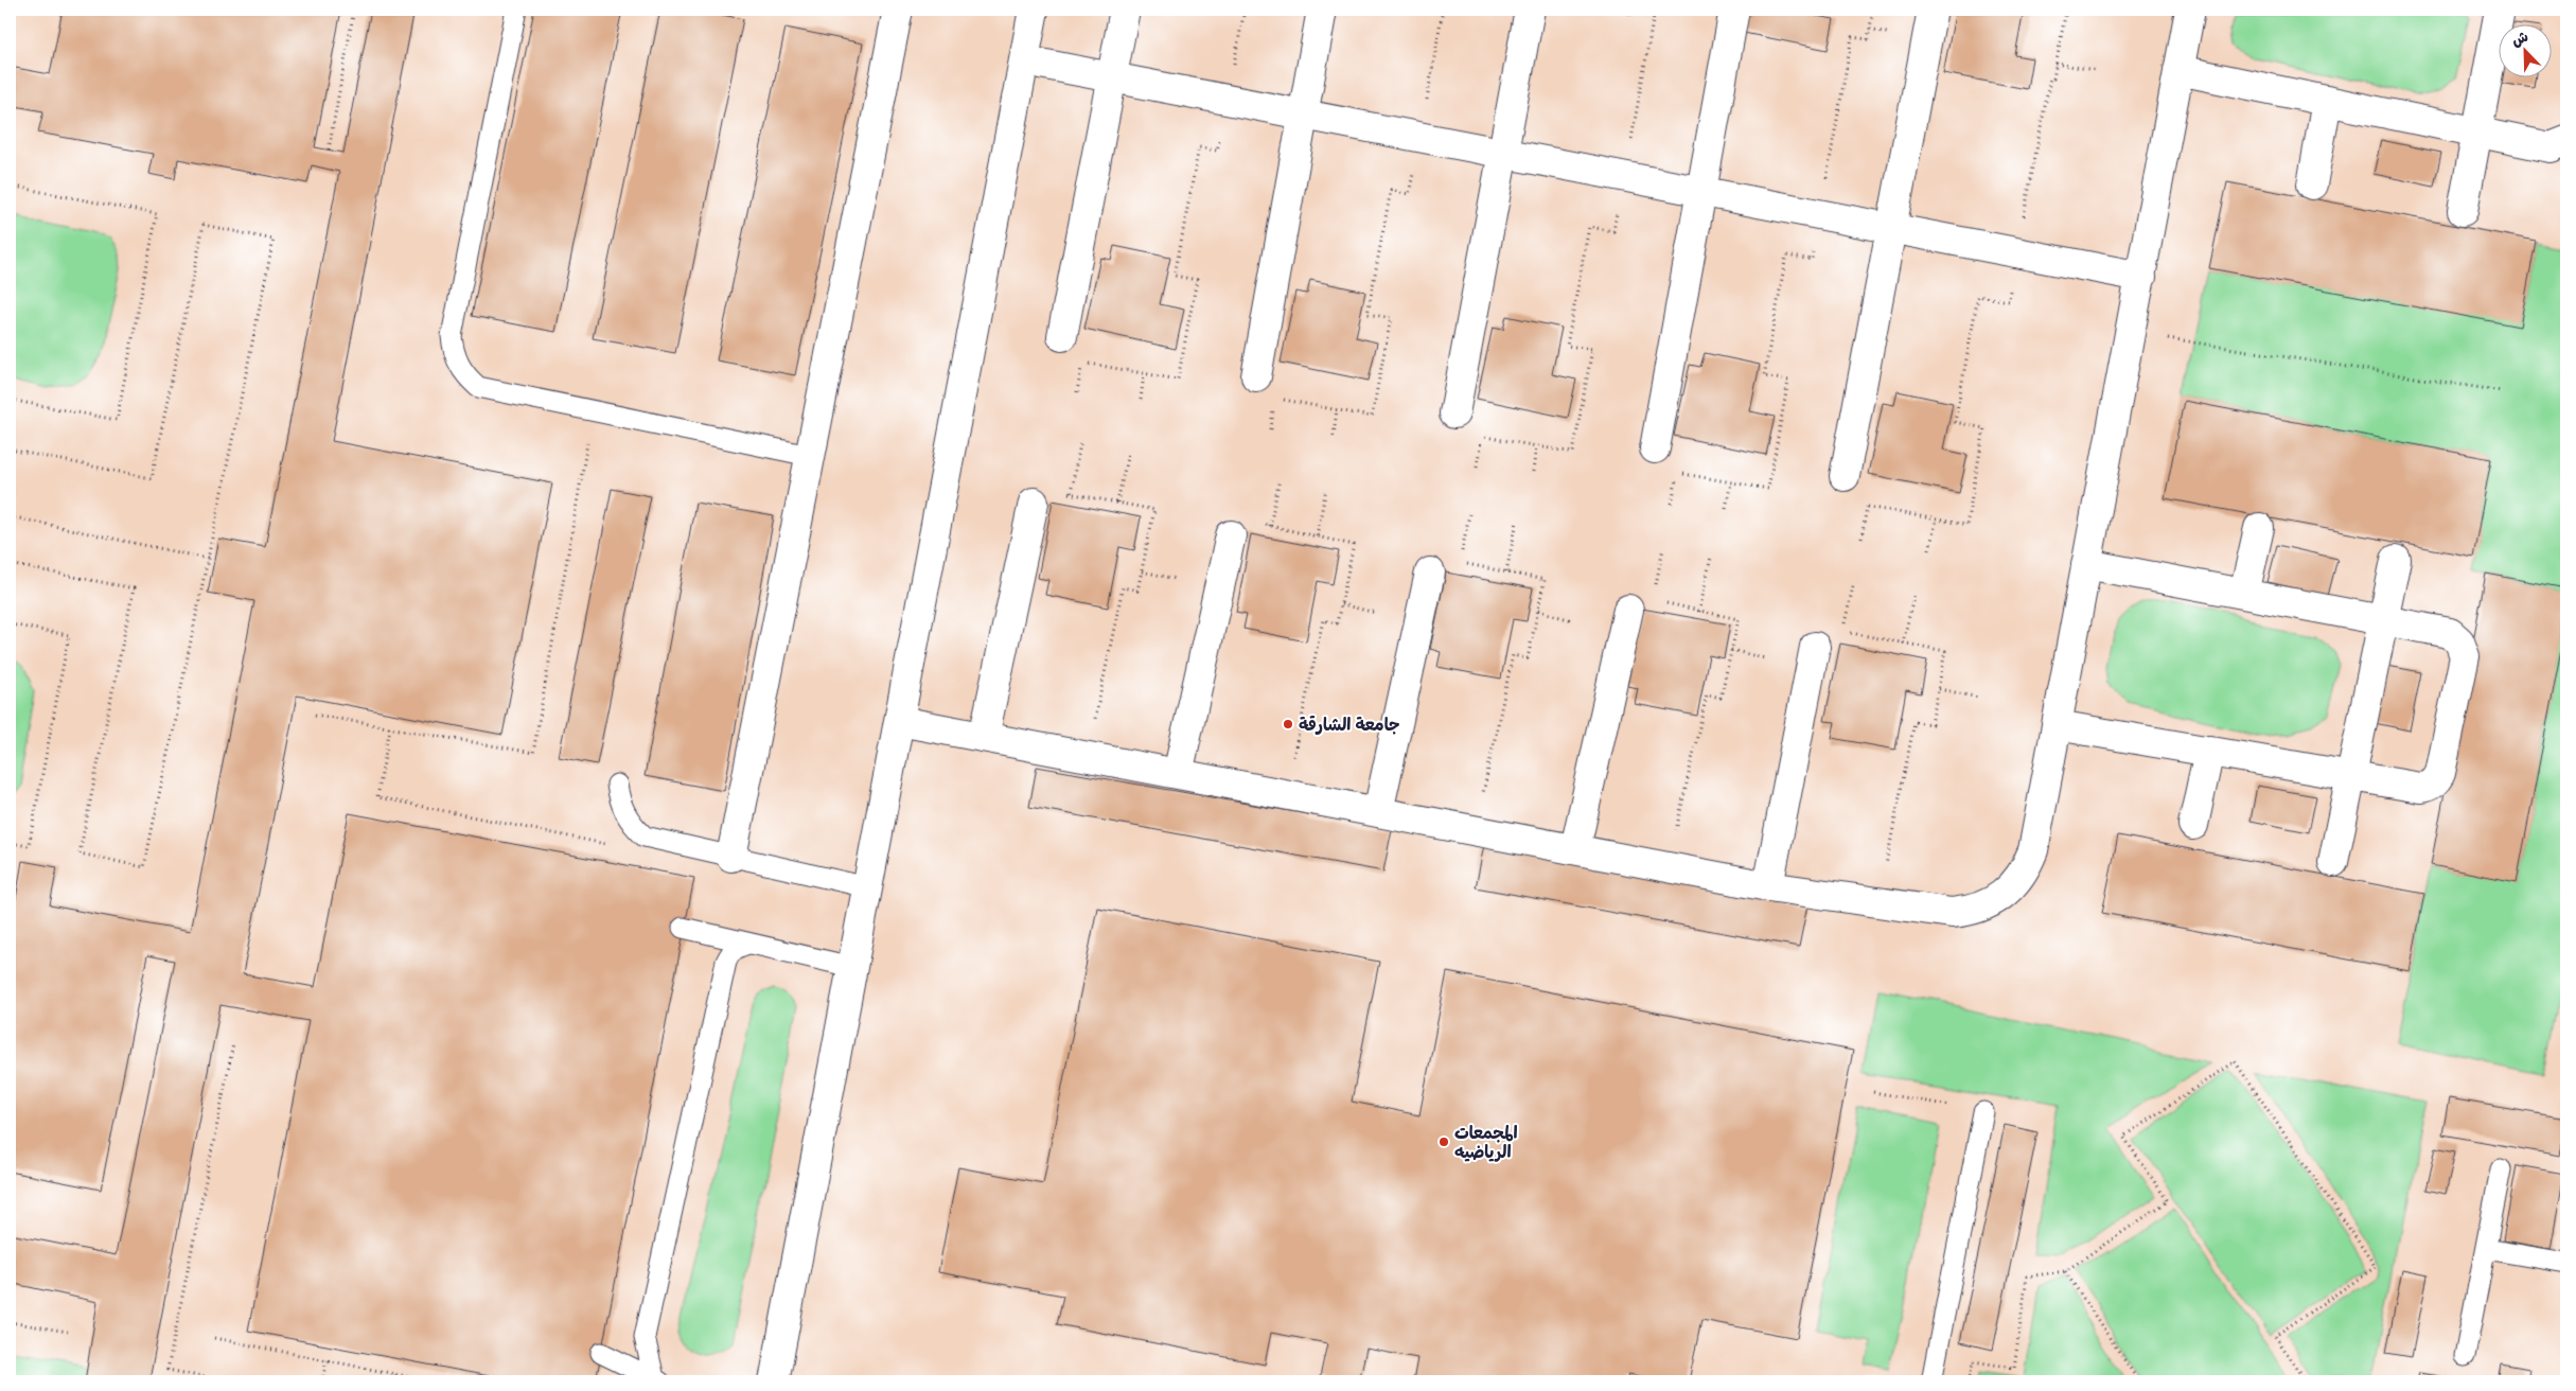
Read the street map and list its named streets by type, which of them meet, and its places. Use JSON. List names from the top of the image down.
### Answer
{
  "places": ["جامعة الشارقة", "المجمعات الرياضيه"],
  "north": "top left"
}
